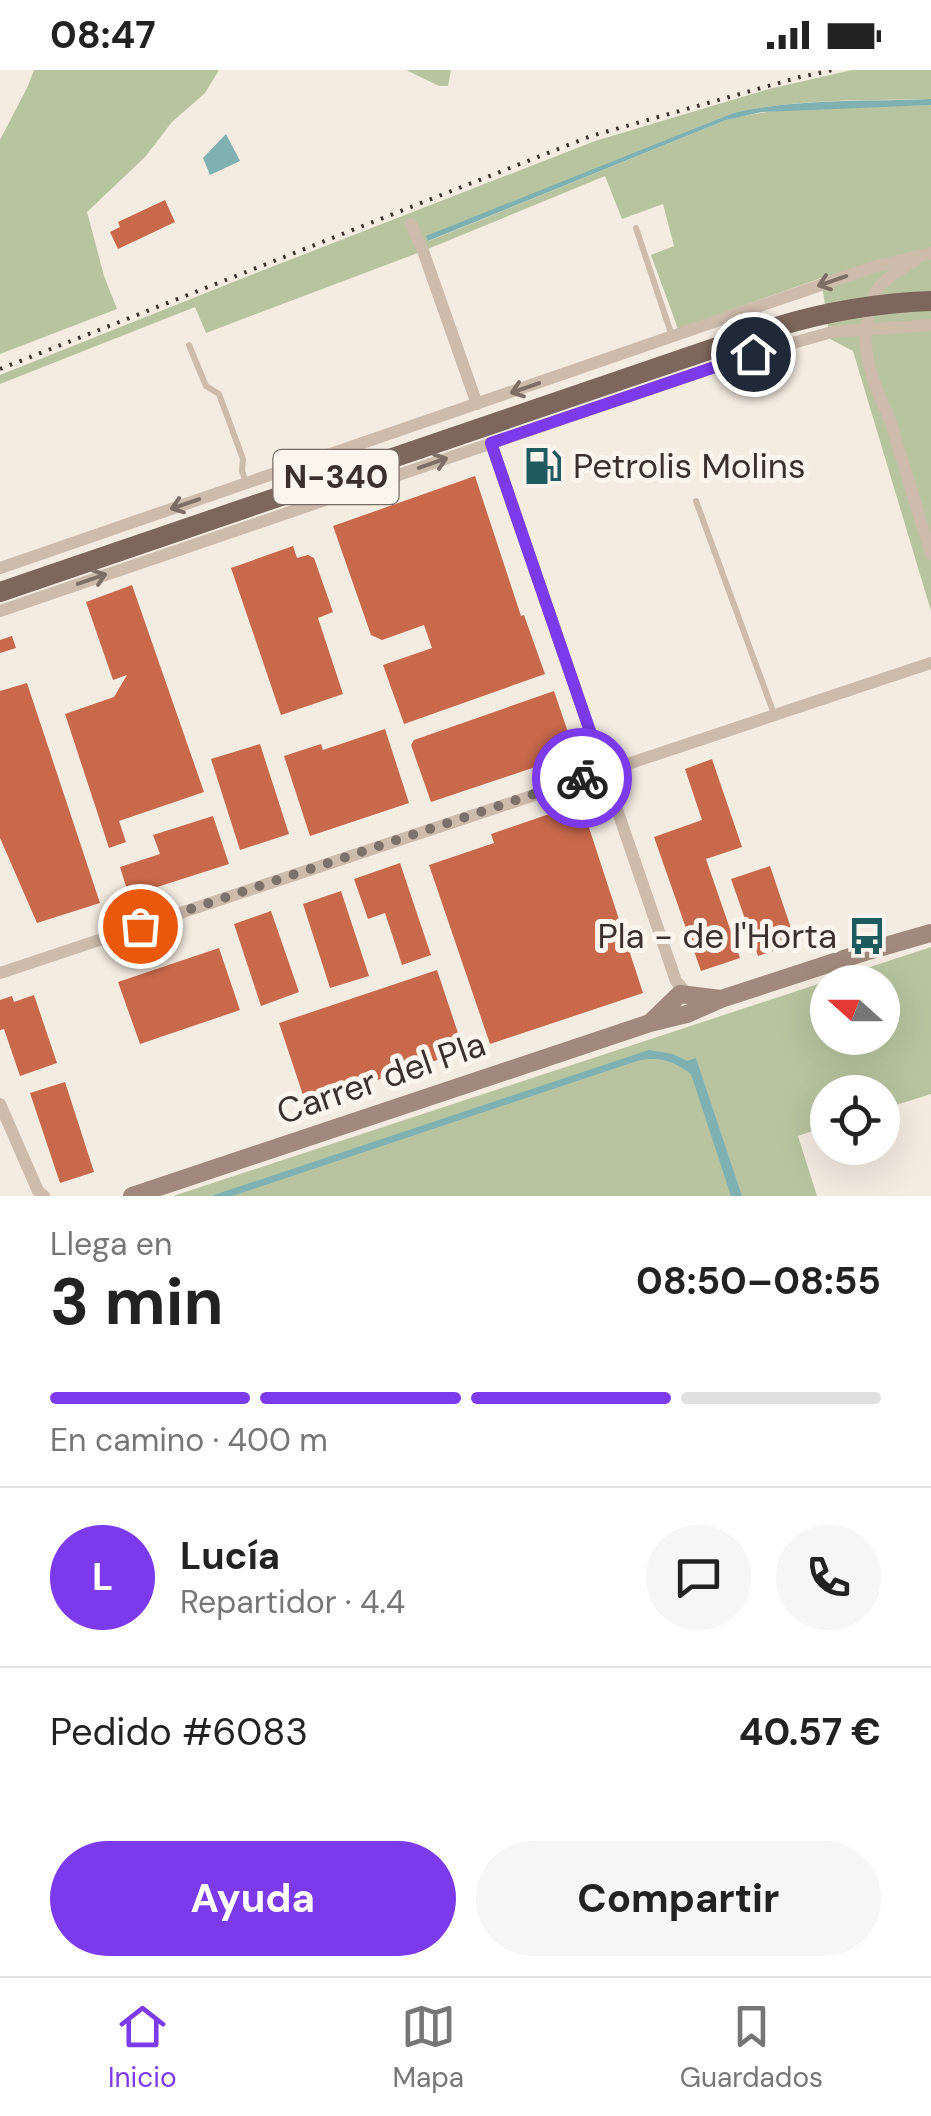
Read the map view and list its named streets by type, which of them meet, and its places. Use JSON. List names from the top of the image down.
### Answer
{
  "streets": {
    "main road": ["N-340", "Carrer del Pla"]
  },
  "places": {
    "fuel station": ["Petrolis Molins"],
    "bus stop": ["Pla - de l'Horta"]
  },
  "north": "left",
  "page": {
    "status": "08:47",
    "heading": ["3 min", "Llega en", "08:50–08:55"],
    "panel": [
      "Lucía",
      "Repartidor · 4.4",
      "Pedido #6083",
      "40.57 €"
    ],
    "bar": "En camino · 400 m",
    "round": "L",
    "buttons": ["Ayuda", "Compartir"],
    "tabs": ["Inicio", "Mapa", "Guardados"]
  }
}
